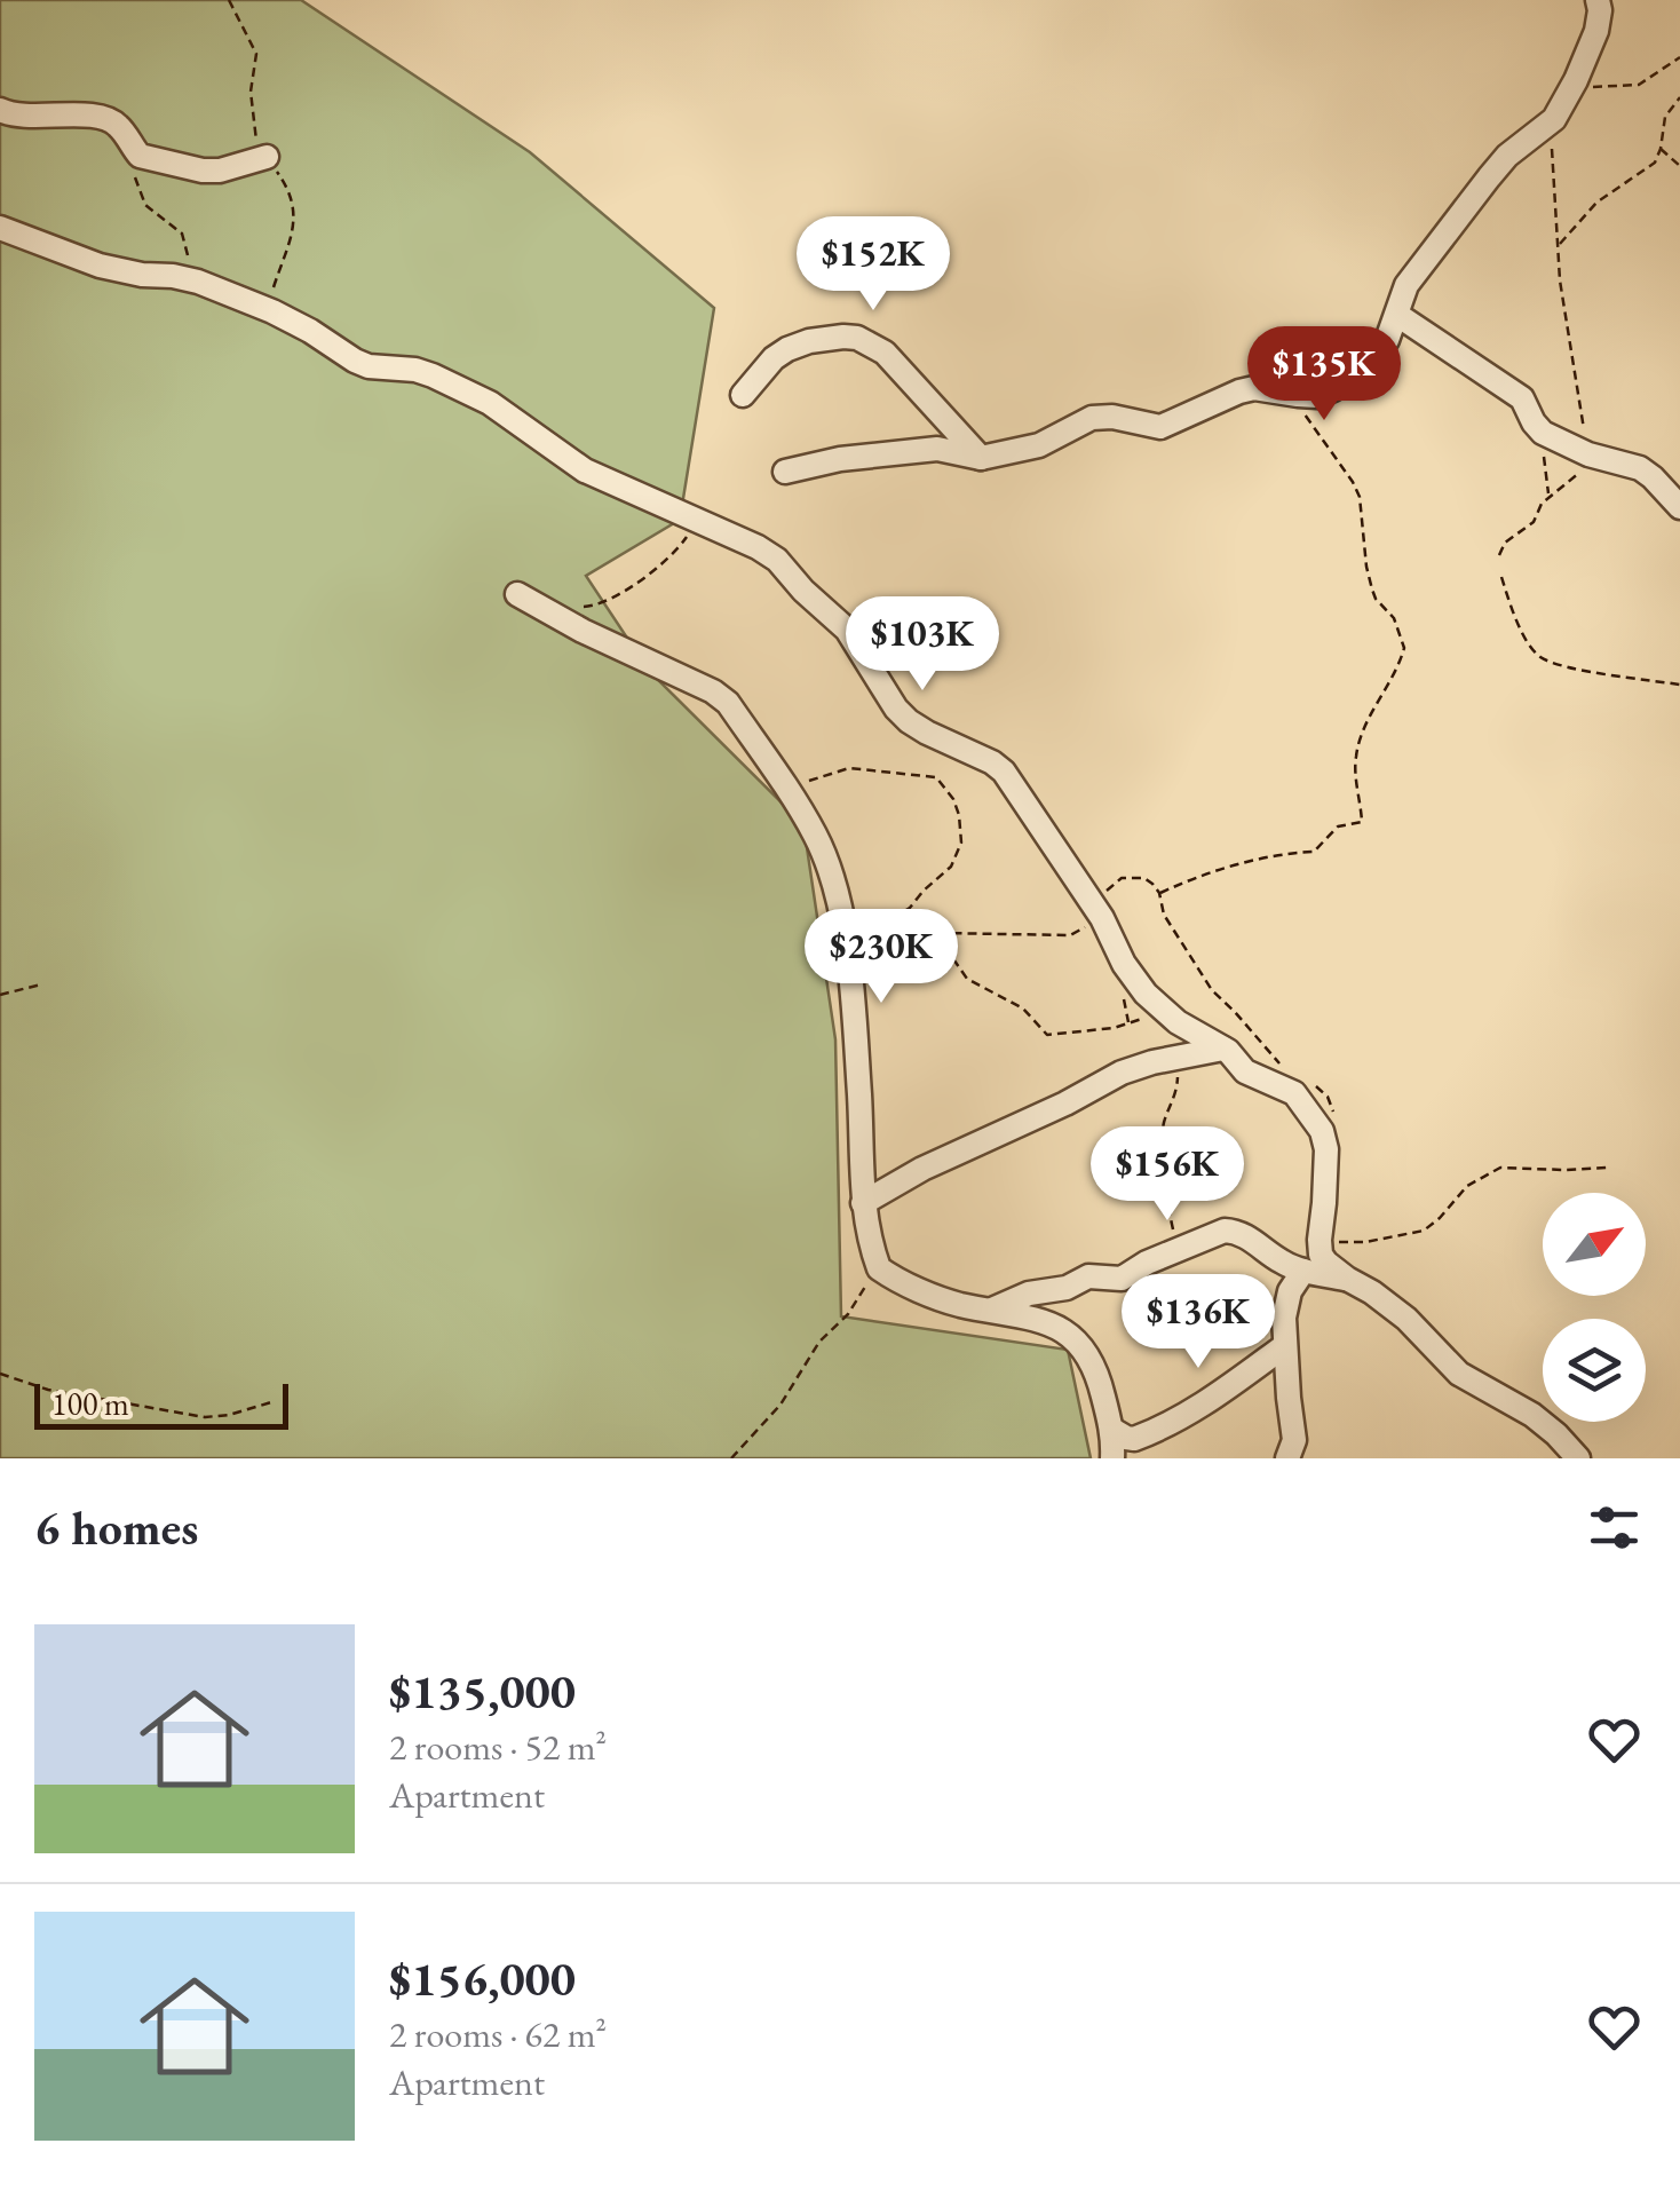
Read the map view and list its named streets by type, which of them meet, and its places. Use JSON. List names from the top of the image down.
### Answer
{
  "scale_bar": "100 m",
  "north": "top right",
  "page": {
    "price": [
      "$152K",
      "$135K",
      "$103K",
      "$230K",
      "$156K",
      "$136K"
    ],
    "scale": "100 m",
    "heading": "6 homes",
    "list": [
      {
        "name": "$135,000",
        "note": "2 rooms · 52 m² · Apartment"
      },
      {
        "name": "$156,000",
        "note": "2 rooms · 62 m² · Apartment"
      }
    ]
  }
}
